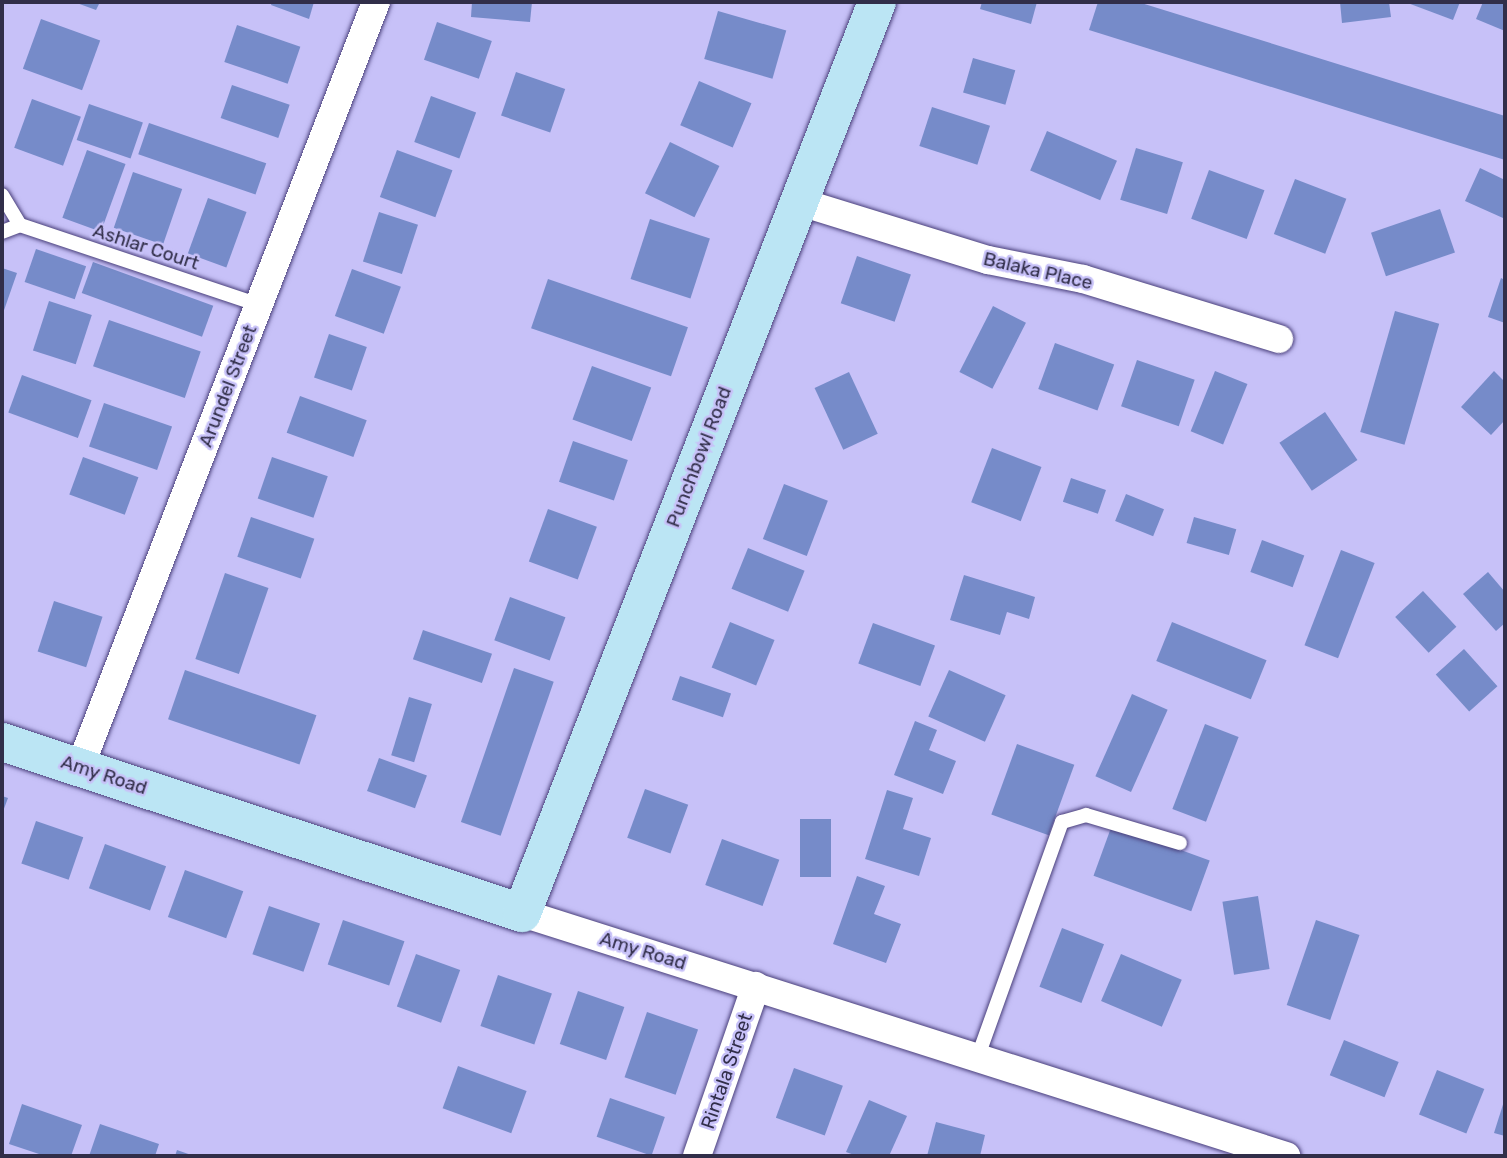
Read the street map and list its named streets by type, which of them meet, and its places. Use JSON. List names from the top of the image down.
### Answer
{
  "streets": {
    "street": [
      "Balaka Place",
      "Arundel Street",
      "Punchbowl Road",
      "Amy Road",
      "Rintala Street"
    ],
    "lane": ["Ashlar Court"]
  },
  "crossings": [
    ["Ashlar Court", "Arundel Street"],
    ["Balaka Place", "Punchbowl Road"],
    ["Arundel Street", "Amy Road"],
    ["Punchbowl Road", "Amy Road"],
    ["Amy Road", "Rintala Street"]
  ]
}
